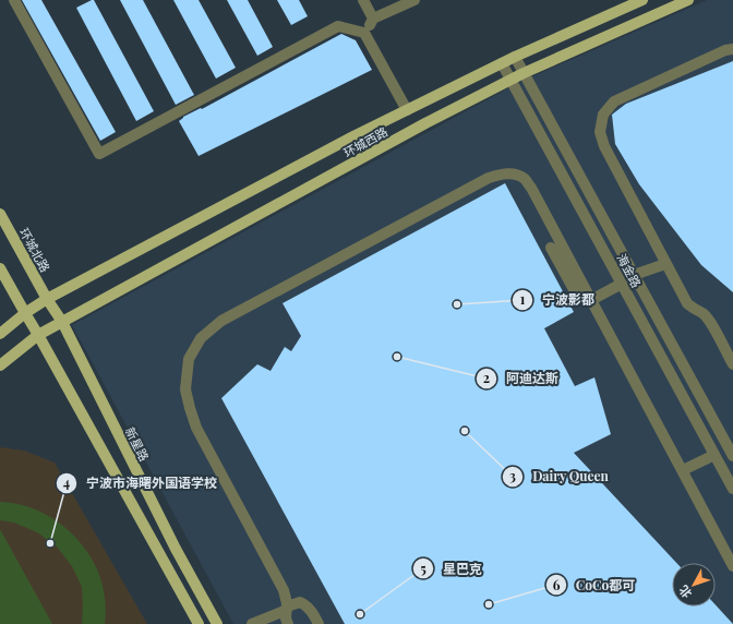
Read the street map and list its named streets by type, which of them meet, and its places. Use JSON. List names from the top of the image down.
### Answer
{
  "streets": {
    "main road": ["环城西路", "环城北路", "新星路"],
    "street": ["海金路"]
  },
  "crossings": [
    ["环城西路", "海金路"],
    ["环城西路", "新星路"],
    ["环城北路", "新星路"]
  ],
  "places": [
    "宁波影都",
    "阿迪达斯",
    "Dairy Queen",
    "宁波市海曙外国语学校",
    "CoCo都可",
    "星巴克"
  ],
  "north": "bottom left"
}
